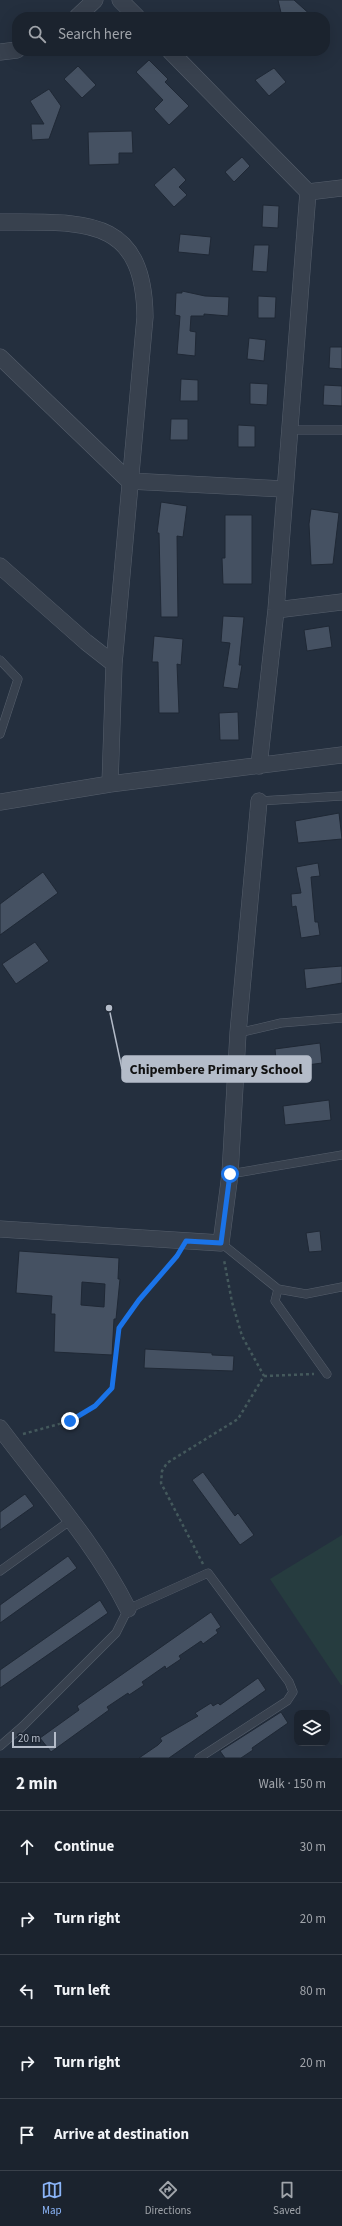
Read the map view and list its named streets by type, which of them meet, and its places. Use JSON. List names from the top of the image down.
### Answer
{
  "places": ["Chipembere Primary School"],
  "scale_bar": "20 m",
  "page": {
    "search": "Search here",
    "scale": "20 m",
    "heading": ["2 min", "Walk · 150 m"],
    "list": [
      ["Continue", "30 m"],
      ["Turn right", "20 m"],
      ["Turn left", "80 m"],
      ["Turn right", "20 m"],
      "Arrive at destination"
    ],
    "nav": ["Map", "Directions", "Saved"]
  }
}
